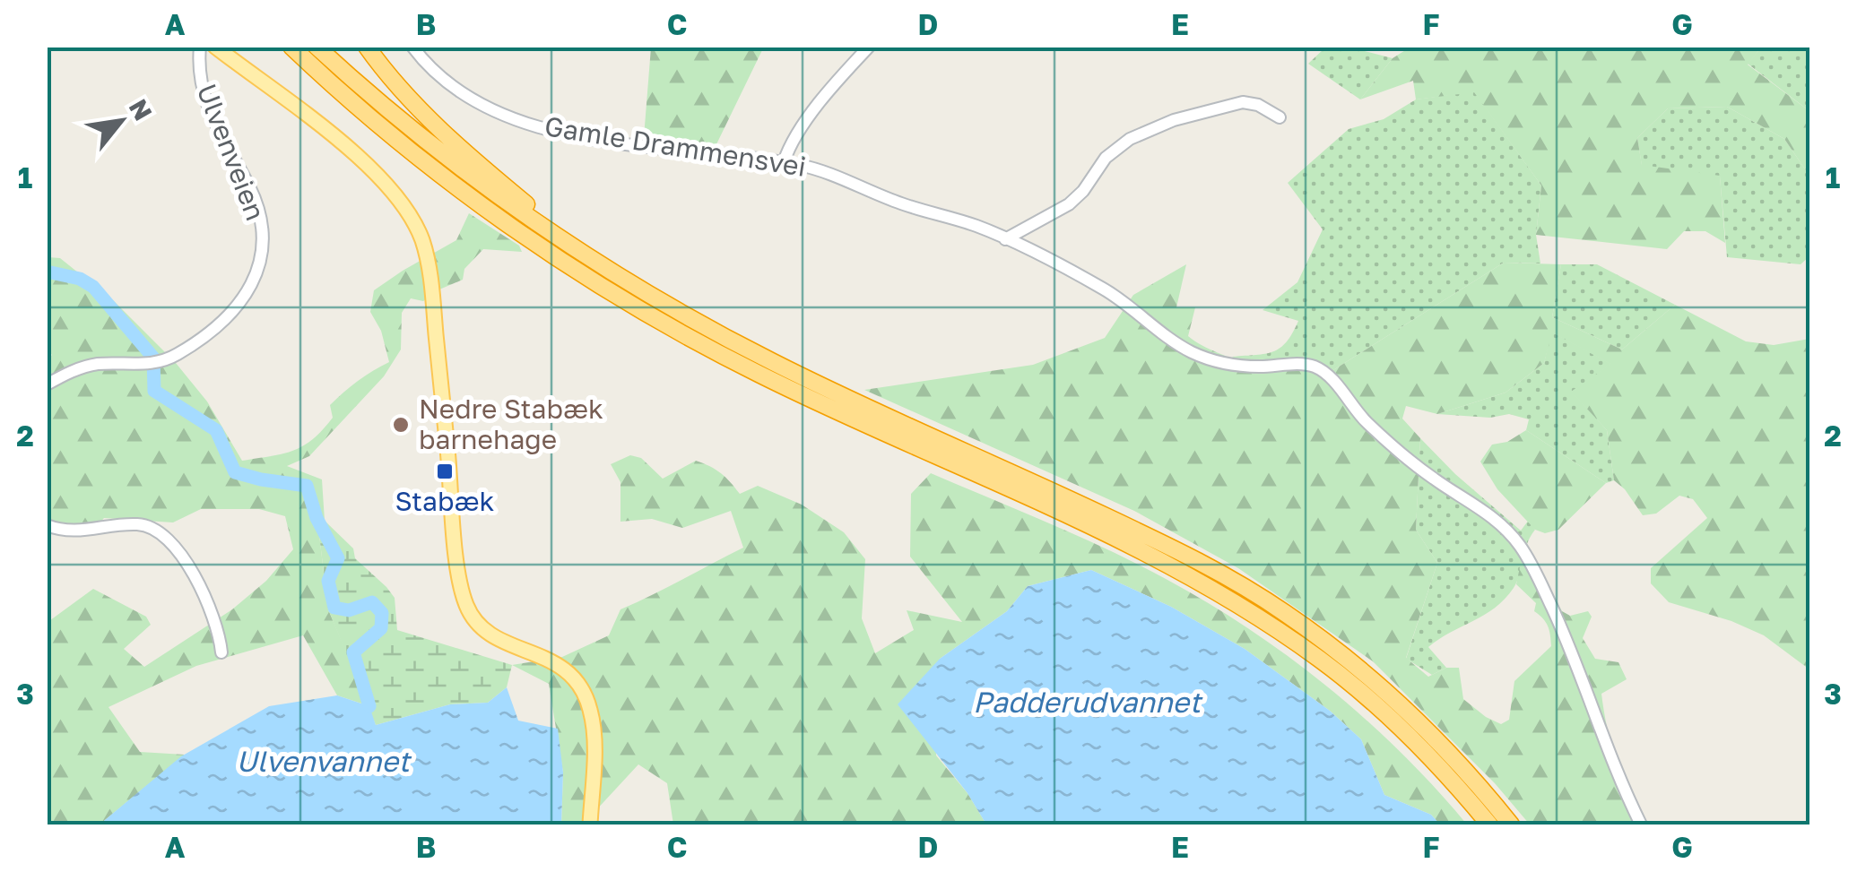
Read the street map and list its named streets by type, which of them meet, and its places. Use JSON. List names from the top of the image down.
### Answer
{
  "streets": {
    "street": ["Gamle Drammensvei", "Ulvenveien"]
  },
  "water": ["Padderudvannet", "Ulvenvannet"],
  "places": {
    "other": ["Nedre Stabæk barnehage"],
    "transit": ["Stabæk"]
  },
  "north": "top right",
  "grid": {
    "columns": [
      "A",
      "B",
      "C",
      "D",
      "E",
      "F",
      "G"
    ],
    "rows": ["1", "2", "3"]
  }
}
